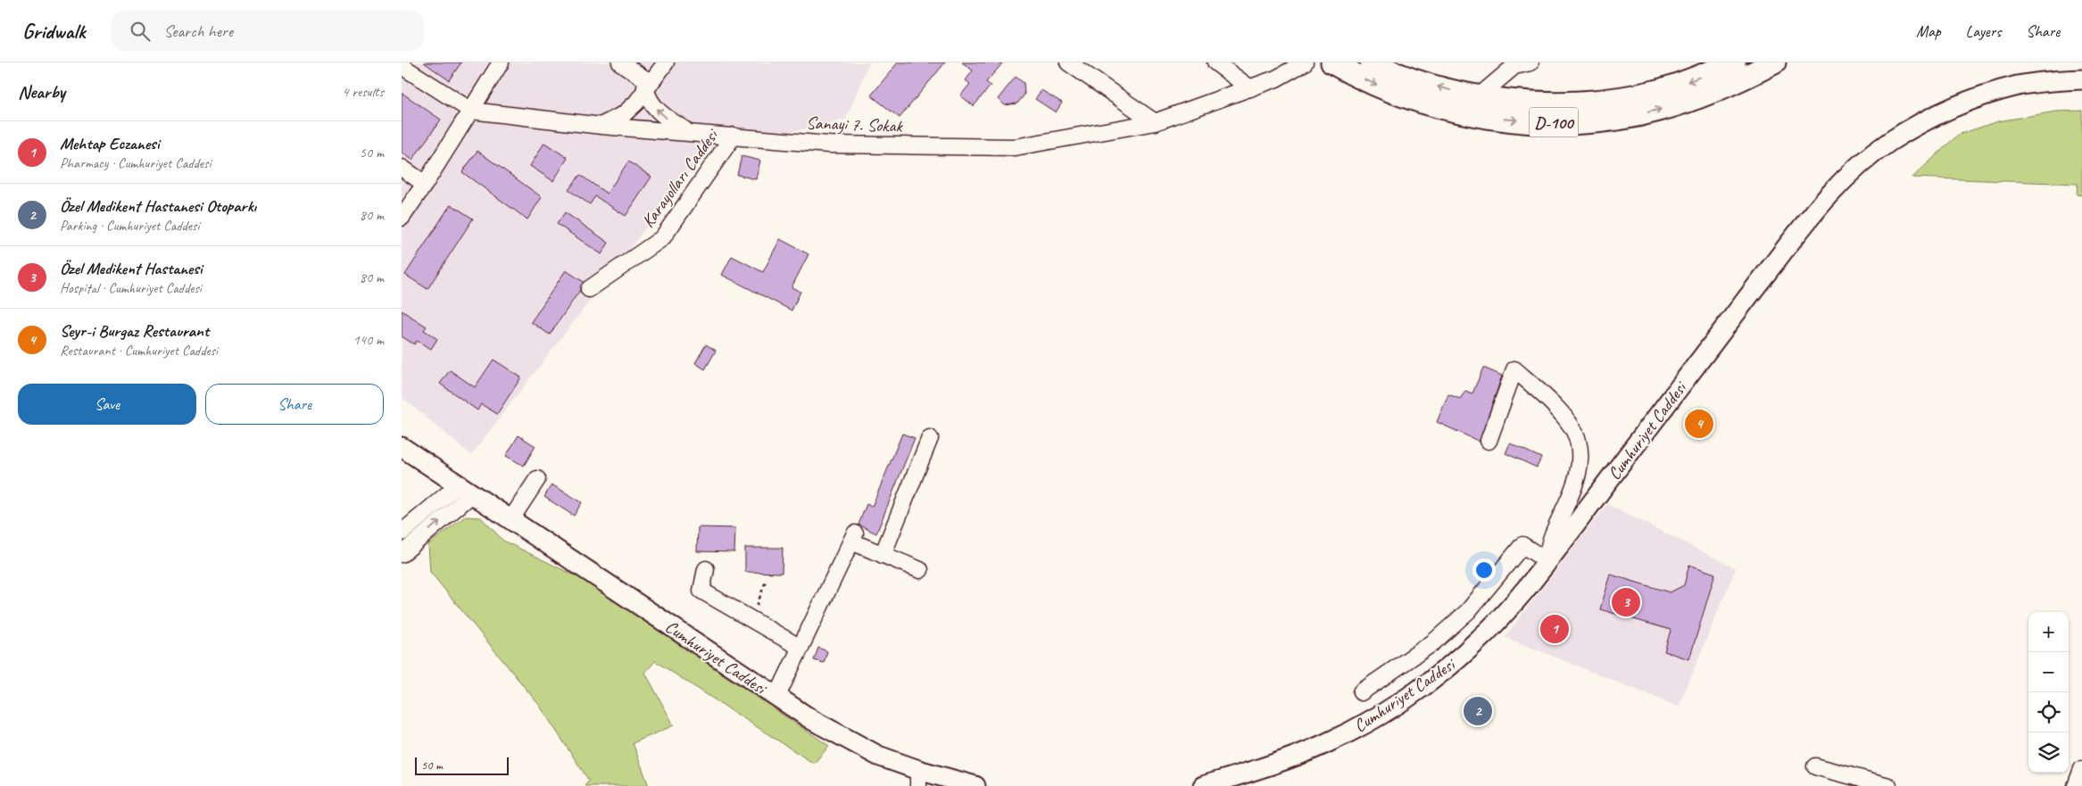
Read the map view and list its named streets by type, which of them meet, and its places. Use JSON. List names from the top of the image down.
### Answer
{
  "streets": {
    "highway": ["D-100"],
    "main road": ["Cumhuriyet Caddesi"],
    "street": ["Sanayi 7. Sokak", "Karayolları Caddesi"]
  },
  "crossings": [
    ["Sanayi 7. Sokak", "Karayolları Caddesi"]
  ],
  "scale_bar": "50 m",
  "page": {
    "header": "Gridwalk",
    "search": "Search here",
    "nav": ["Map", "Layers", "Share"],
    "heading": ["Nearby", "4 results"],
    "list": [
      {
        "mark": "1",
        "name": "Mehtap Eczanesi",
        "note": "Pharmacy · Cumhuriyet Caddesi",
        "value": "50 m"
      },
      {
        "mark": "2",
        "name": "Özel Medikent Hastanesi Otoparkı",
        "note": "Parking · Cumhuriyet Caddesi",
        "value": "80 m"
      },
      {
        "mark": "3",
        "name": "Özel Medikent Hastanesi",
        "note": "Hospital · Cumhuriyet Caddesi",
        "value": "80 m"
      },
      {
        "mark": "4",
        "name": "Seyr-i Burgaz Restaurant",
        "note": "Restaurant · Cumhuriyet Caddesi",
        "value": "140 m"
      }
    ],
    "buttons": ["Save", "Share"],
    "pins": [
      "4",
      "3",
      "1",
      "2"
    ],
    "map_buttons": ["+", "−"],
    "scale": "50 m"
  }
}
